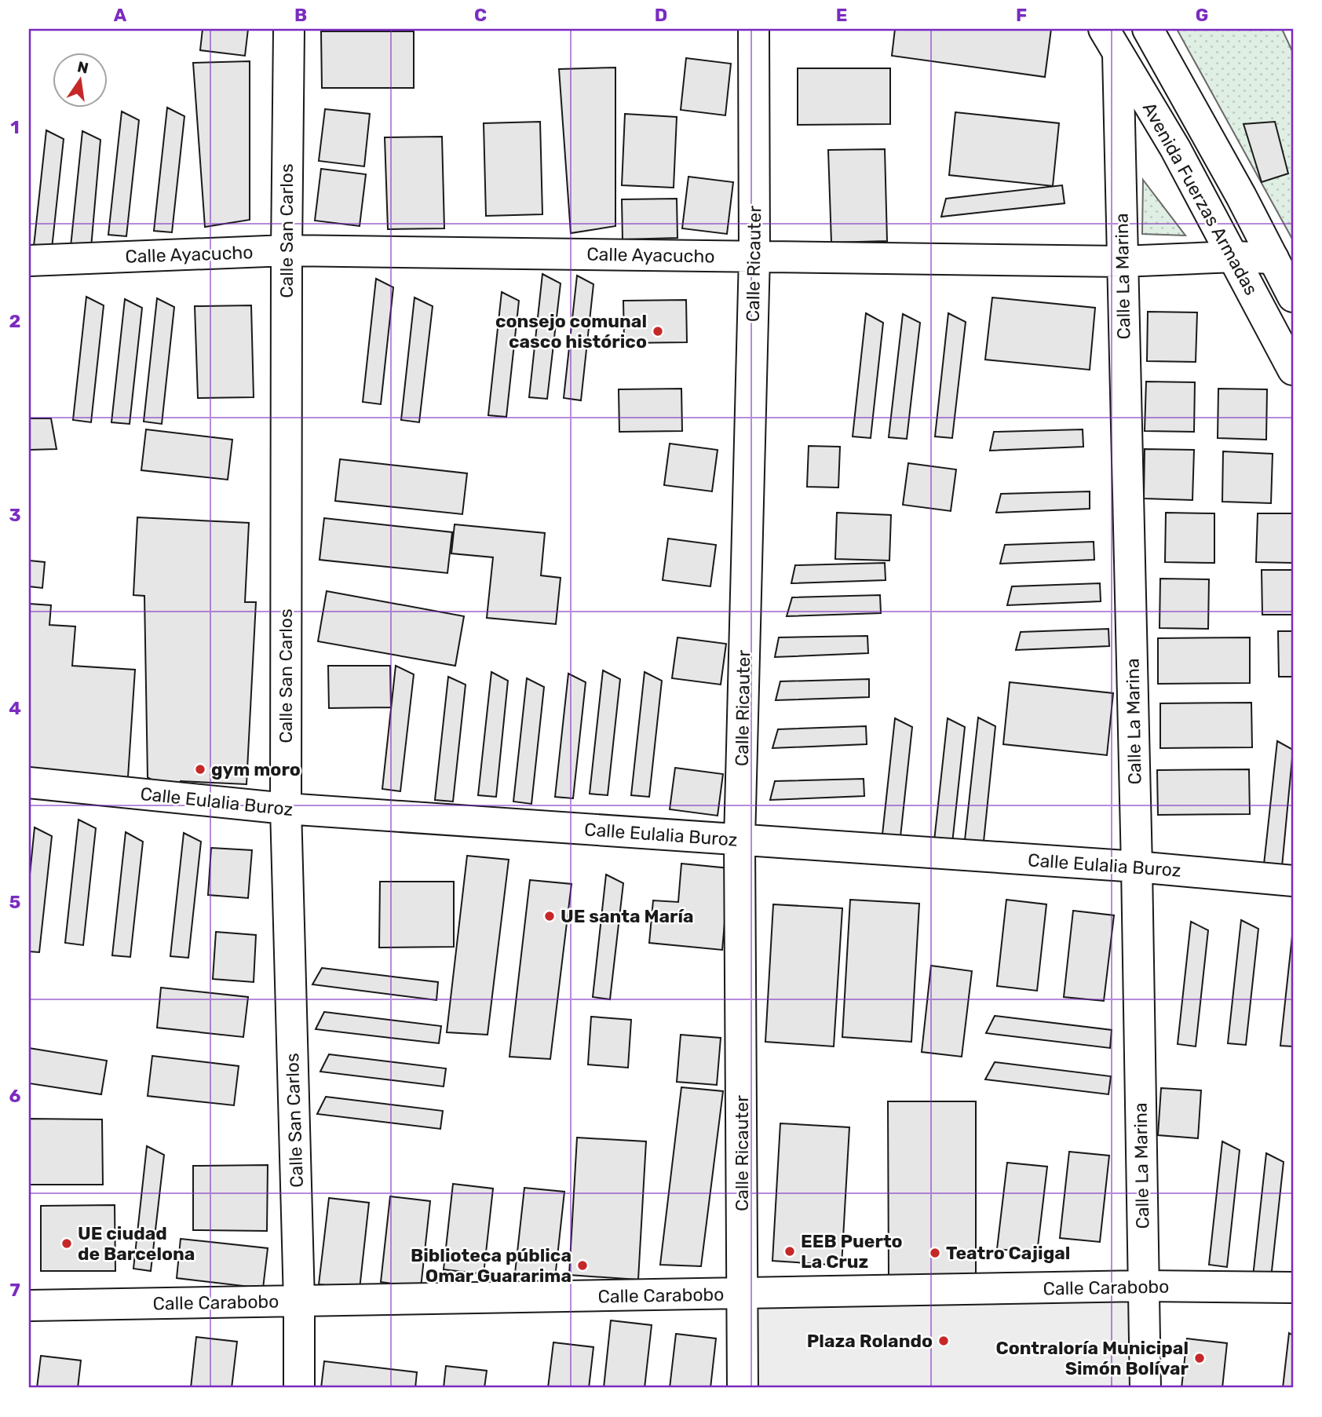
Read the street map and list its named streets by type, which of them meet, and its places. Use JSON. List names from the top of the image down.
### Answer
{
  "streets": {
    "street": [
      "Avenida Fuerzas Armadas",
      "Calle San Carlos",
      "Calle Ayacucho",
      "Calle Ricauter",
      "Calle La Marina",
      "Calle Eulalia Buroz",
      "Calle Carabobo"
    ]
  },
  "crossings": [
    ["Avenida Fuerzas Armadas", "Calle Ayacucho"],
    ["Avenida Fuerzas Armadas", "Calle La Marina"],
    ["Calle San Carlos", "Calle Ayacucho"],
    ["Calle San Carlos", "Calle Eulalia Buroz"],
    ["Calle San Carlos", "Calle Carabobo"],
    ["Calle Ayacucho", "Calle Ricauter"],
    ["Calle Ayacucho", "Calle La Marina"],
    ["Calle Ricauter", "Calle Eulalia Buroz"],
    ["Calle Ricauter", "Calle Carabobo"],
    ["Calle La Marina", "Calle Eulalia Buroz"],
    ["Calle La Marina", "Calle Carabobo"]
  ],
  "places": [
    "consejo comunal casco histórico",
    "gym moro",
    "UE santa María",
    "UE ciudad de Barcelona",
    "EEB Puerto La Cruz",
    "Teatro Cajigal",
    "Biblioteca pública Omar Guararima",
    "Plaza Rolando",
    "Contraloría Municipal Simón Bolívar"
  ],
  "north": "top",
  "grid": {
    "columns": [
      "A",
      "B",
      "C",
      "D",
      "E",
      "F",
      "G"
    ],
    "rows": [
      "1",
      "2",
      "3",
      "4",
      "5",
      "6",
      "7"
    ]
  }
}
